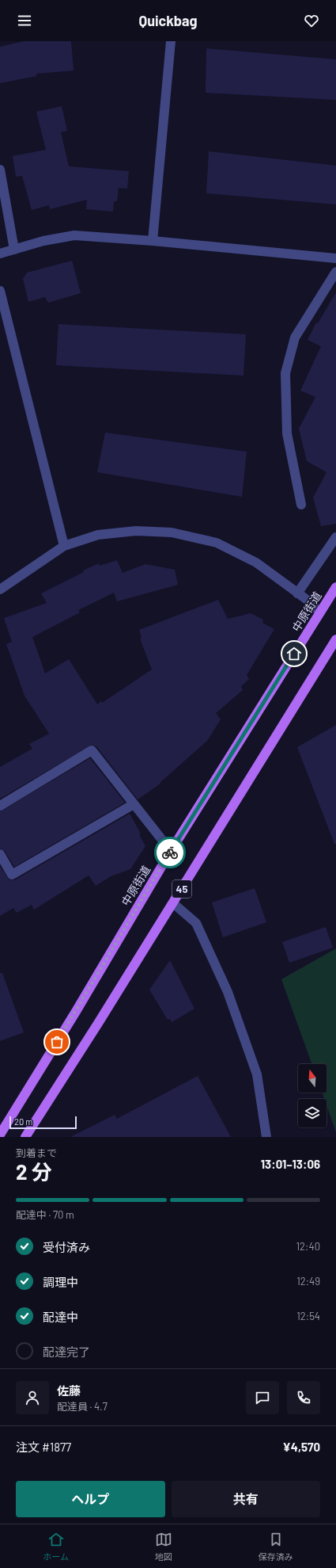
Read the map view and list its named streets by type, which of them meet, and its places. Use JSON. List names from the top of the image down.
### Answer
{
  "streets": {
    "main road": ["中原街道", "45"]
  },
  "scale_bar": "20 m",
  "north": "top",
  "page": {
    "header": "Quickbag",
    "scale": "20 m",
    "heading": ["2 分", "到着まで", "13:01–13:06"],
    "panel": [
      "佐藤",
      "配達員 · 4.7",
      "注文 #1877",
      "¥4,570"
    ],
    "bar": "配達中 · 70 m",
    "list": [
      ["受付済み", "12:40"],
      ["調理中", "12:49"],
      ["配達中", "12:54"],
      "配達完了"
    ],
    "buttons": ["ヘルプ", "共有"],
    "tabs": ["ホーム", "地図", "保存済み"]
  }
}
